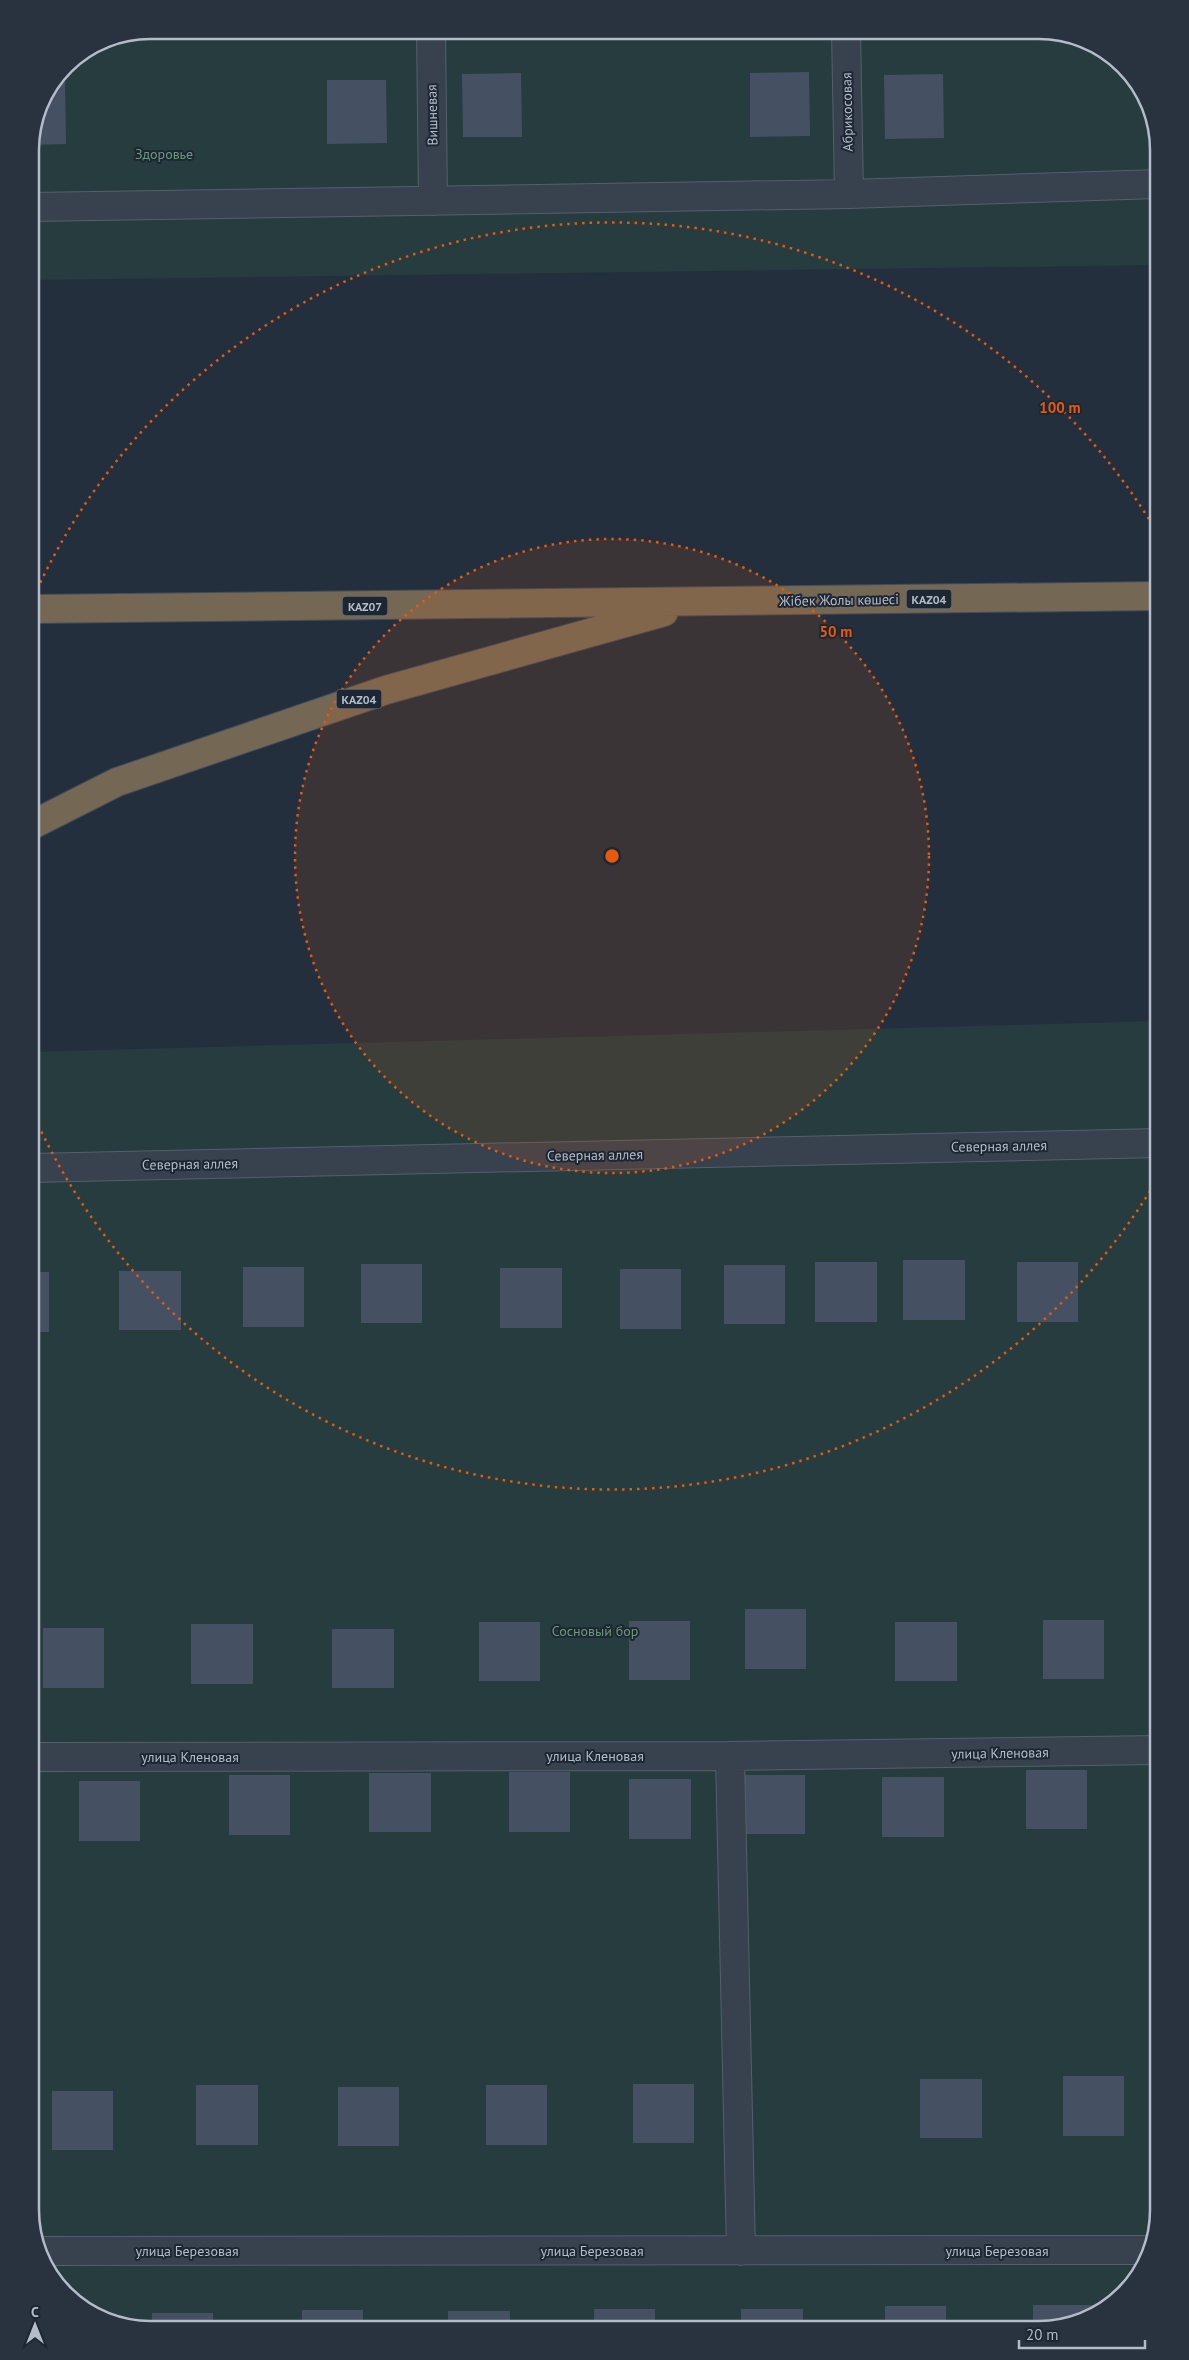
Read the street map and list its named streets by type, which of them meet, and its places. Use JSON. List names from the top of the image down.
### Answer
{
  "streets": {
    "highway": ["KАZ04", "Жібек Жолы көшесі", "KAZ07"],
    "street": [
      "Абрикосовая",
      "Вишневая",
      "Северная аллея",
      "улица Кленовая",
      "улица Березовая"
    ]
  },
  "crossings": [
    ["KАZ04", "Жібек Жолы көшесі"],
    ["KАZ04", "KAZ07"],
    ["Жібек Жолы көшесі", "KAZ07"]
  ],
  "parks": ["Здоровье", "Сосновый бор"],
  "scale_bar": "20 m",
  "north": "top",
  "rings": ["100 m", "50 m"]
}
